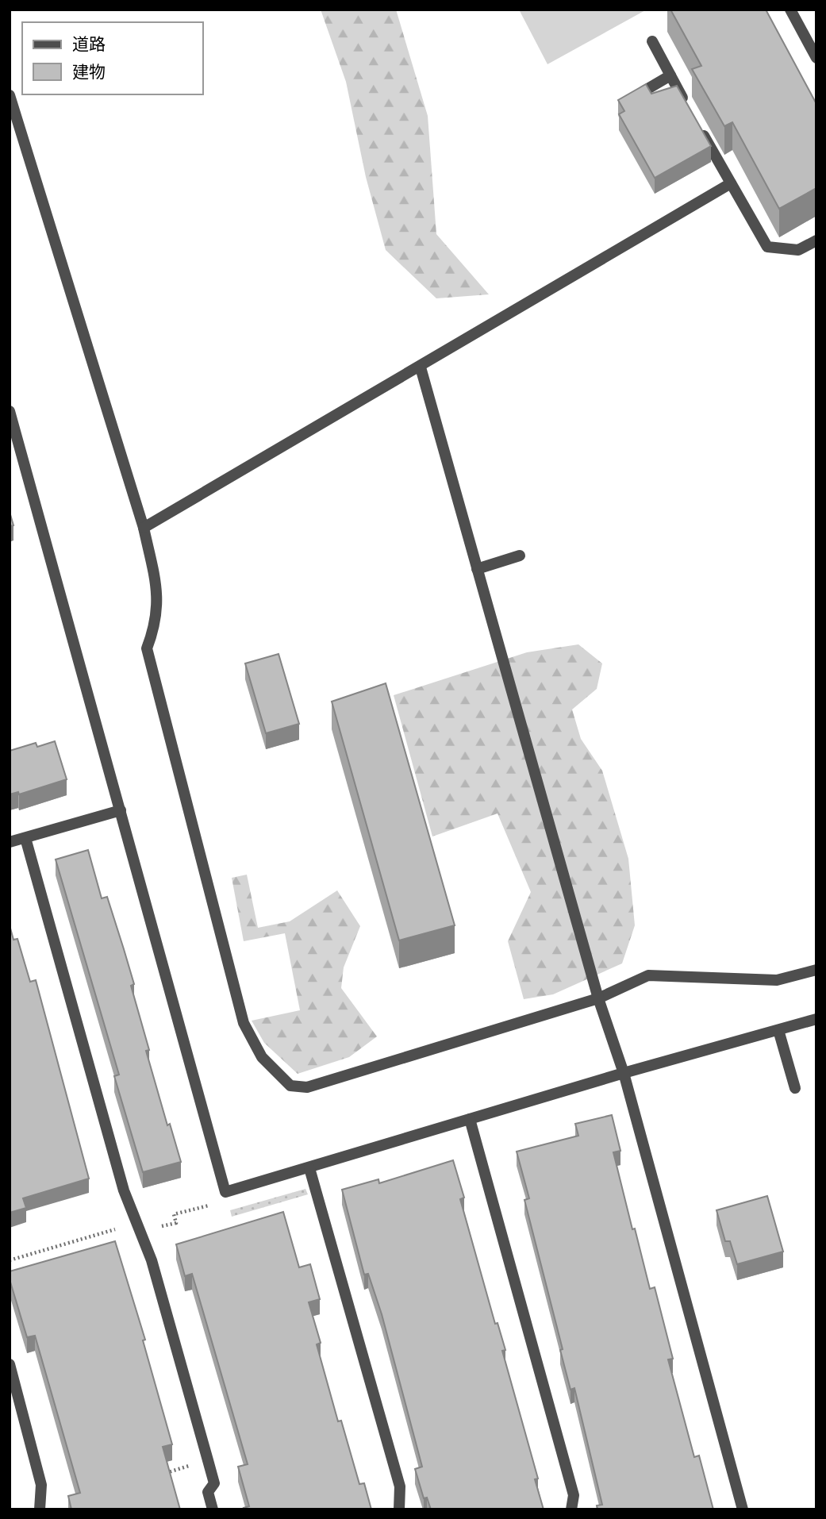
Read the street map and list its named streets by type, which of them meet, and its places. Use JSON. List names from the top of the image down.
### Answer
{
  "legend": ["道路", "建物"]
}
